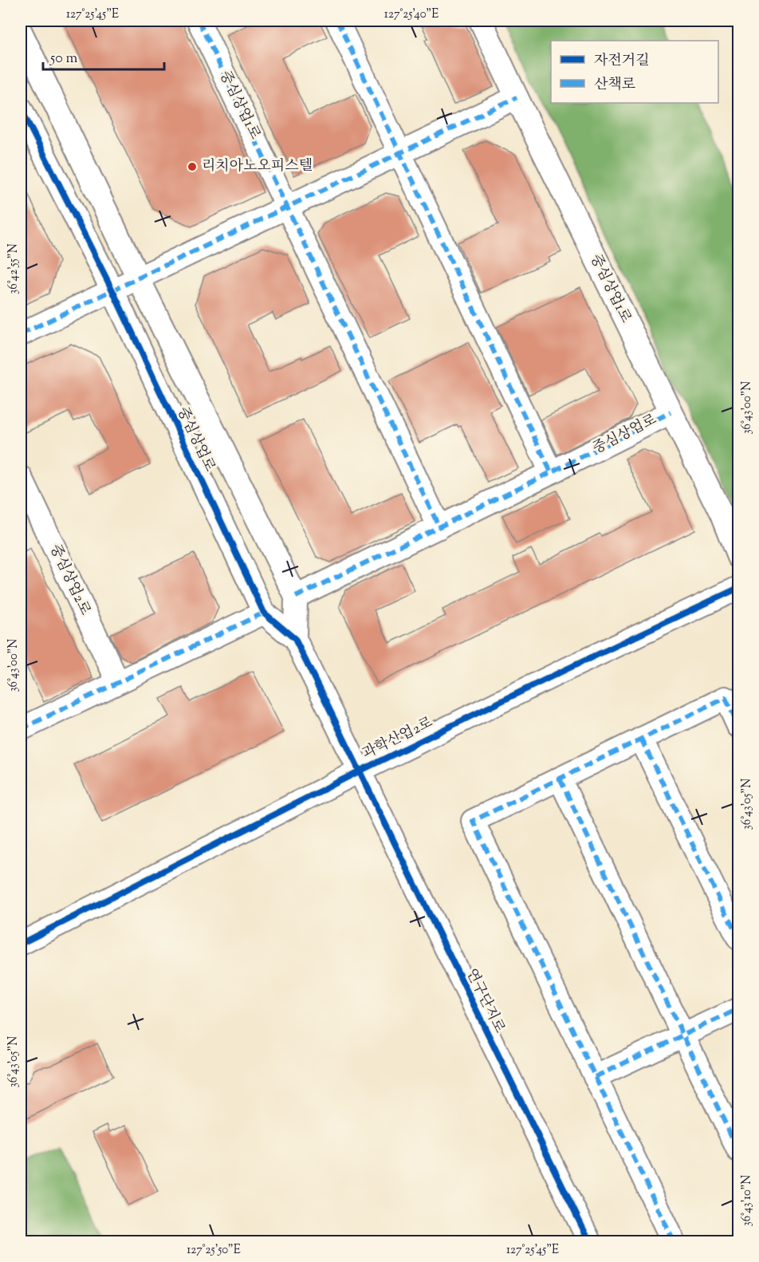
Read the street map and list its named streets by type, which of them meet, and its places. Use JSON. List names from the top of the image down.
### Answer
{
  "streets": {
    "street": [
      "중심상업1로",
      "중심상업로",
      "중심상업2로",
      "과학산업2로",
      "연구단지로"
    ]
  },
  "crossings": [
    ["중심상업1로", "중심상업로"],
    ["중심상업로", "과학산업2로"],
    ["중심상업로", "연구단지로"],
    ["과학산업2로", "연구단지로"]
  ],
  "places": ["리치아노오피스텔"],
  "legend": ["자전거길", "산책로"],
  "scale_bar": "50 m",
  "coordinates": [
    "127°25'45\"E",
    "127°25'40\"E",
    "36°42'55\"N",
    "36°43'00\"N",
    "36°43'05\"N",
    "36°43'10\"N",
    "127°25'50\"E"
  ]
}
